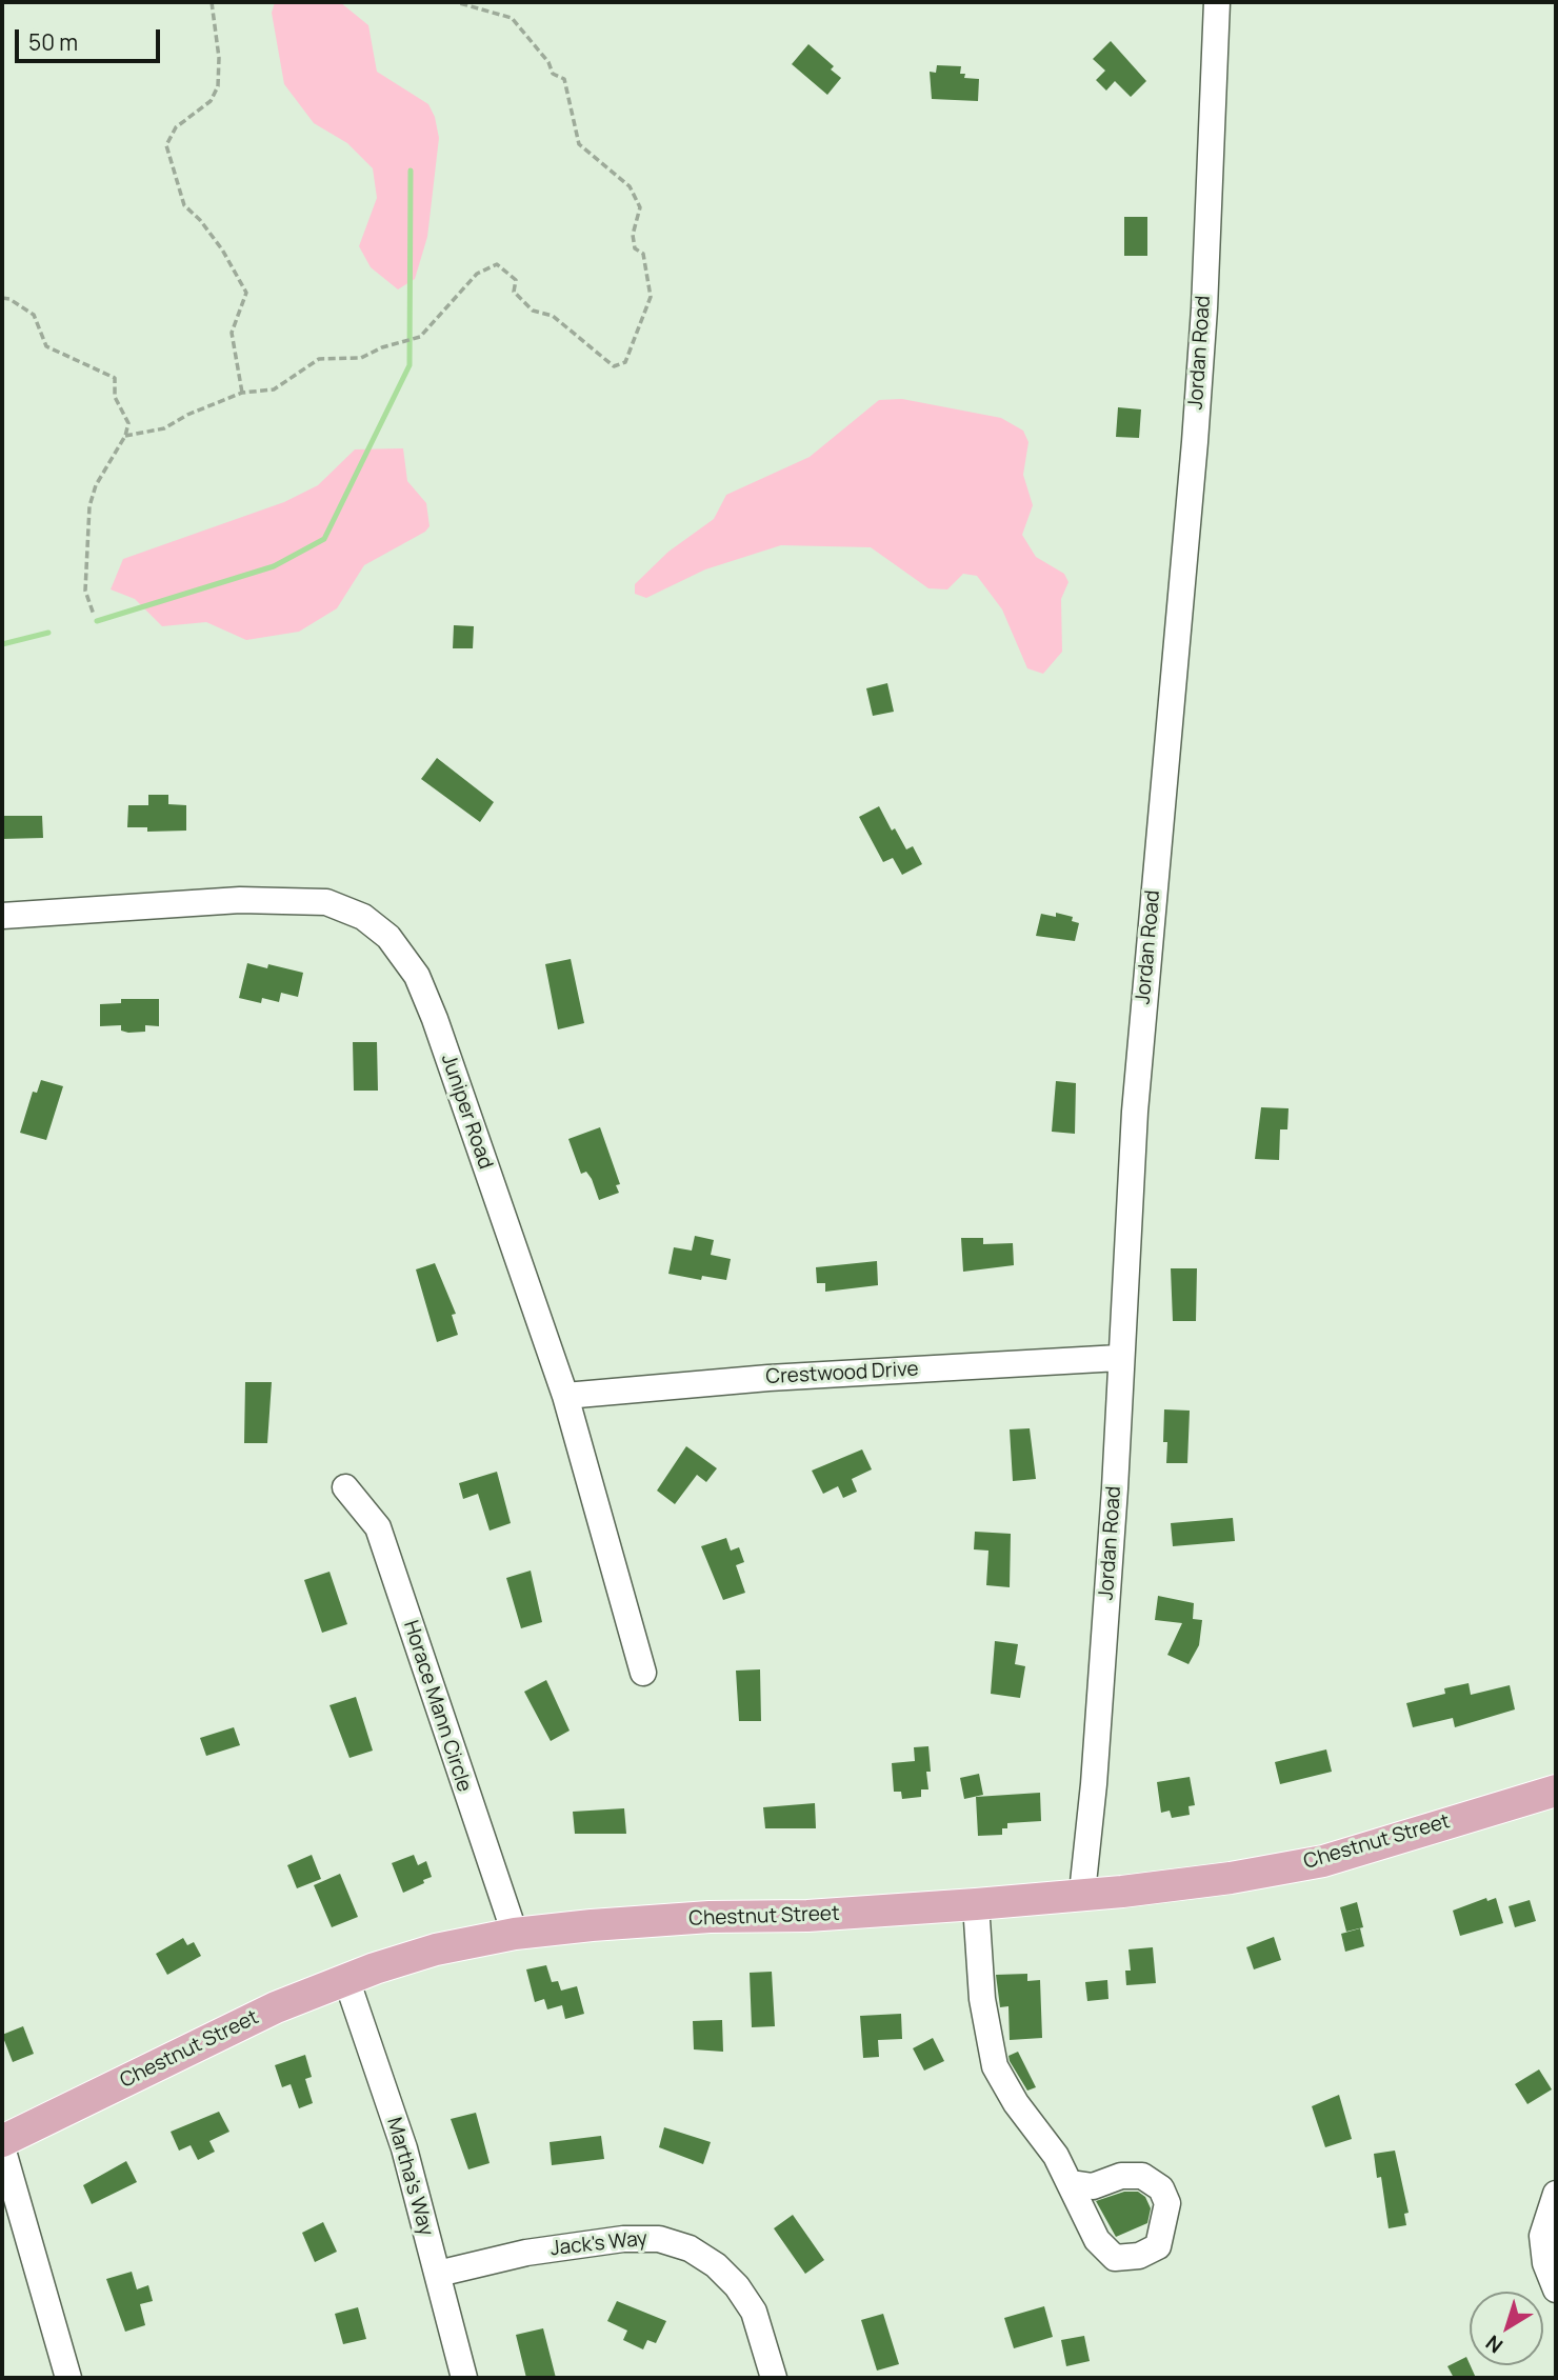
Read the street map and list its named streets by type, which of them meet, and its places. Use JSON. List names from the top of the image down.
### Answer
{
  "streets": {
    "main road": ["Chestnut Street"],
    "street": [
      "Jordan Road",
      "Juniper Road",
      "Crestwood Drive",
      "Horace Mann Circle",
      "Martha's Way",
      "Jack's Way"
    ]
  },
  "crossings": [
    ["Jordan Road", "Crestwood Drive"],
    ["Jordan Road", "Chestnut Street"],
    ["Juniper Road", "Crestwood Drive"],
    ["Horace Mann Circle", "Chestnut Street"],
    ["Chestnut Street", "Martha's Way"],
    ["Martha's Way", "Jack's Way"]
  ],
  "scale_bar": "50 m",
  "north": "bottom left"
}
